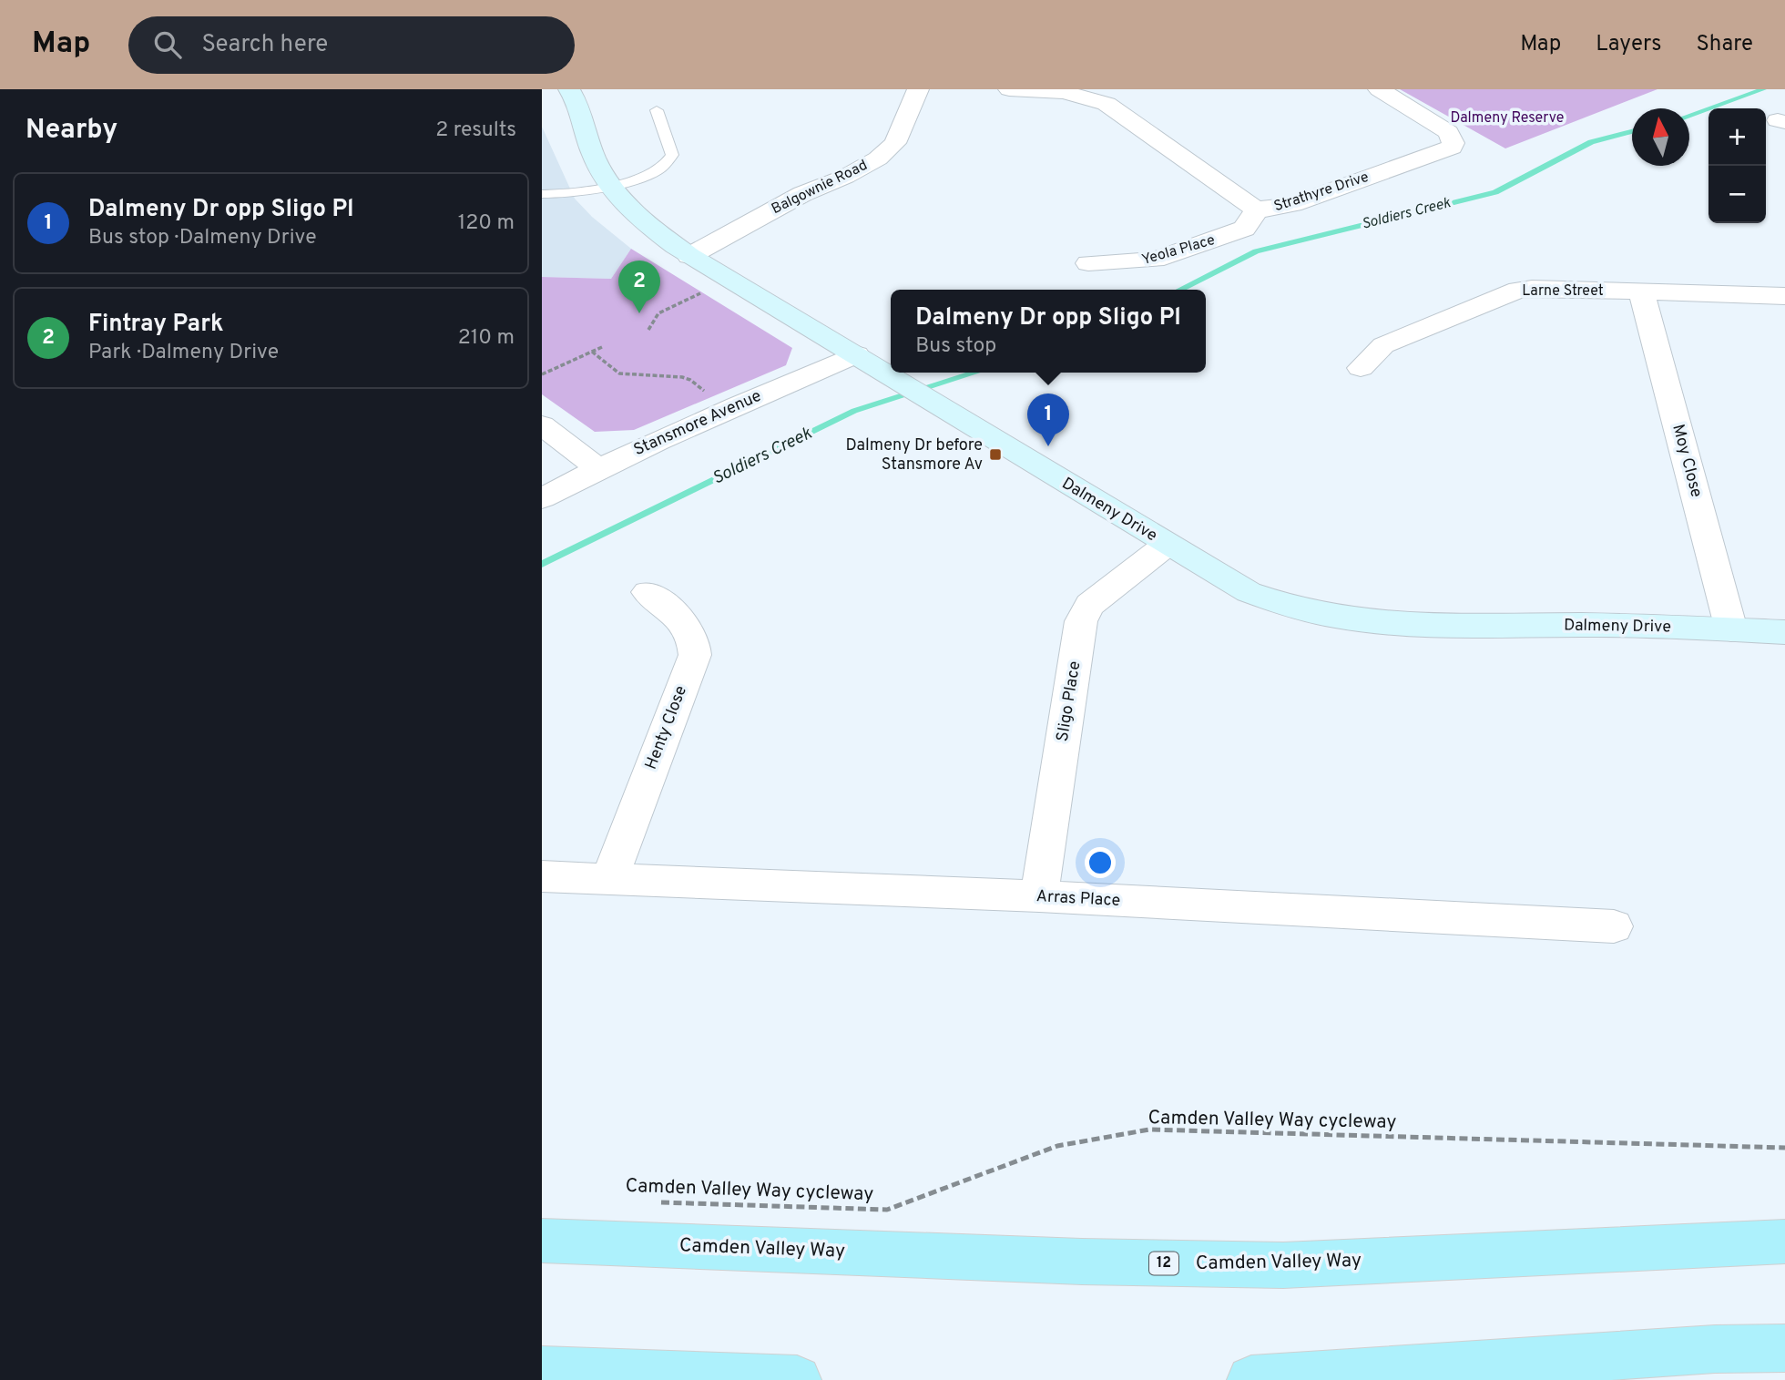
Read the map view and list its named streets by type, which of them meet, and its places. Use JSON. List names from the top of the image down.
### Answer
{
  "streets": {
    "main road": ["Camden Valley Way", "12"],
    "street": [
      "Balgownie Road",
      "Strathyre Drive",
      "Yeola Place",
      "Larne Street",
      "Stansmore Avenue",
      "Moy Close",
      "Dalmeny Drive",
      "Sligo Place",
      "Henty Close",
      "Arras Place"
    ],
    "path": ["Camden Valley Way cycleway"]
  },
  "crossings": [
    ["Balgownie Road", "Dalmeny Drive"],
    ["Strathyre Drive", "Yeola Place"],
    ["Larne Street", "Moy Close"],
    ["Stansmore Avenue", "Dalmeny Drive"],
    ["Moy Close", "Dalmeny Drive"],
    ["Dalmeny Drive", "Sligo Place"],
    ["Sligo Place", "Arras Place"],
    ["Henty Close", "Arras Place"]
  ],
  "water": ["Soldiers Creek"],
  "parks": ["Dalmeny Reserve"],
  "places": {
    "transit": ["Dalmeny Dr before Stansmore Av"]
  },
  "north": "top",
  "page": {
    "header": "Map",
    "search": "Search here",
    "nav": ["Map", "Layers", "Share"],
    "heading": ["Nearby", "2 results"],
    "map_buttons": ["+", "−"],
    "list": [
      {
        "mark": "1",
        "name": "Dalmeny Dr opp Sligo Pl",
        "note": "Bus stop · Dalmeny Drive",
        "value": "120 m"
      },
      {
        "mark": "2",
        "name": "Fintray Park",
        "note": "Park · Dalmeny Drive",
        "value": "210 m"
      }
    ],
    "pins": ["2", "1"],
    "popup": ["Dalmeny Dr opp Sligo Pl", "Bus stop"]
  }
}
